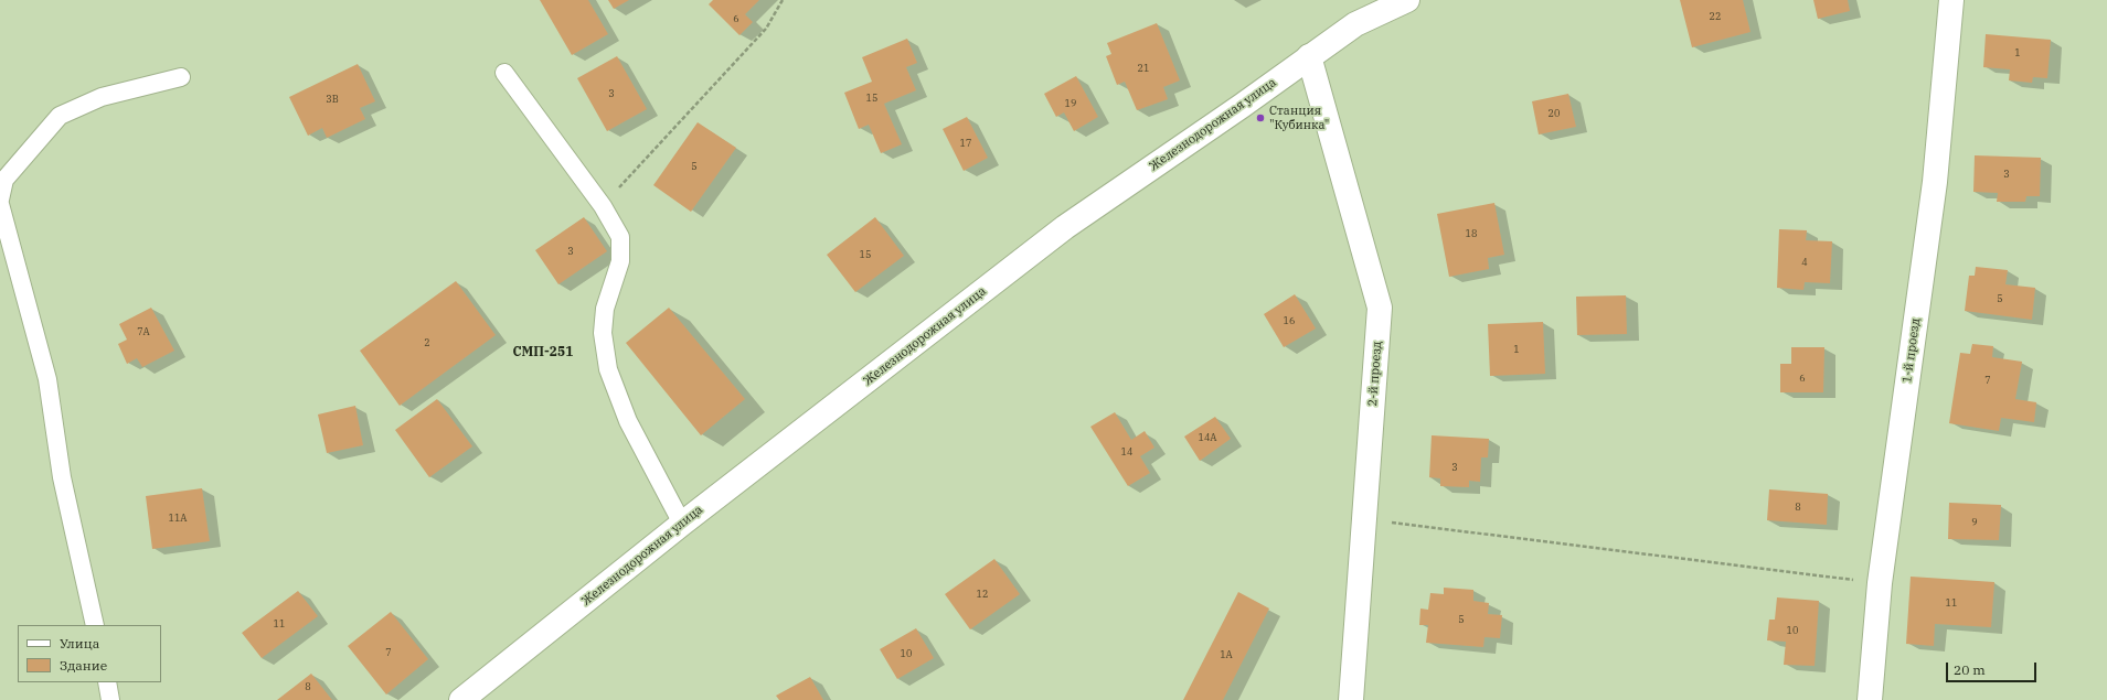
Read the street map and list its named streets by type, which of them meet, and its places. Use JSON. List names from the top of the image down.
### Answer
{
  "streets": {
    "street": ["Железнодорожная улица", "1-й проезд", "2-й проезд"]
  },
  "crossings": [
    ["Железнодорожная улица", "2-й проезд"]
  ],
  "districts": ["СМП-251"],
  "places": ["Станция \"Кубинка\""],
  "house_numbers": [
    "22",
    "6",
    "1",
    "21",
    "3",
    "15",
    "3В",
    "19",
    "20",
    "17",
    "5",
    "3",
    "18",
    "3",
    "15",
    "4",
    "5",
    "16",
    "7А",
    "2",
    "1",
    "6",
    "7",
    "14А",
    "14",
    "3",
    "8",
    "11А",
    "9",
    "12",
    "11",
    "5",
    "11",
    "10",
    "7",
    "10",
    "1А",
    "8"
  ],
  "legend": ["Улица", "Здание"],
  "scale_bar": "20 m"
}
